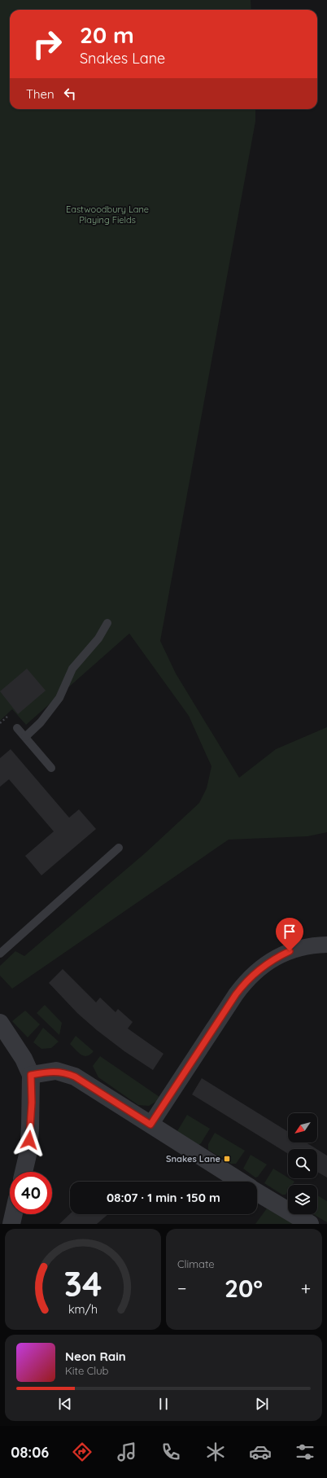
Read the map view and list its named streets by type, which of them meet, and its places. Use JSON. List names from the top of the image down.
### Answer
{
  "parks": ["Eastwoodbury Lane Playing Fields"],
  "places": {
    "transit": ["Snakes Lane"]
  },
  "north": "bottom left",
  "page": {
    "turn": ["20 m", "Snakes Lane"],
    "then": "Then",
    "limit": "40",
    "trip": "08:07 · 1 min · 150 m",
    "tile": "Climate",
    "heat": ["−", "20°", "+"],
    "song": ["Neon Rain", "Kite Club"],
    "tabs": "08:06",
    "gauge": ["34", "km/h"]
  }
}
